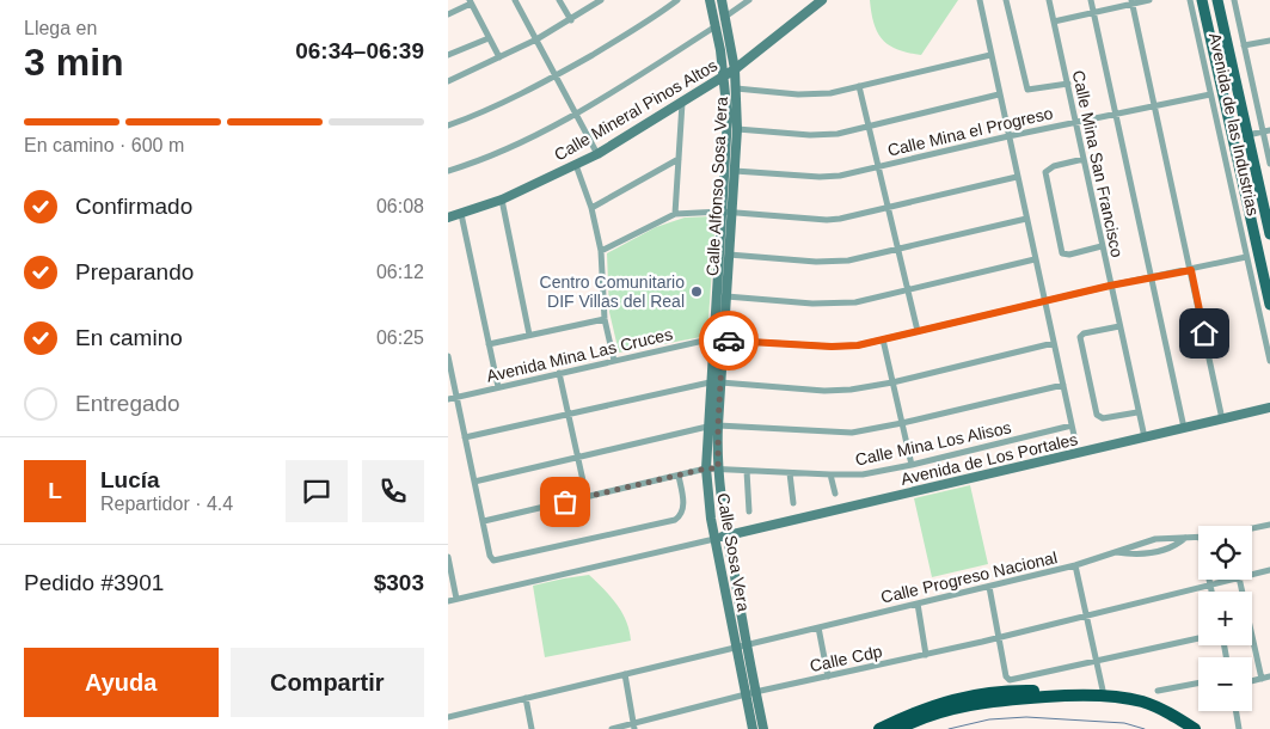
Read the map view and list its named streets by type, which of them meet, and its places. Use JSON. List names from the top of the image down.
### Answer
{
  "streets": {
    "main road": [
      "Calle Mineral Pinos Altos",
      "Avenida de las Industrias",
      "Calle Alfonso Sosa Vera",
      "Avenida de Los Portales",
      "Calle Sosa Vera"
    ],
    "street": [
      "Calle Mina el Progreso",
      "Calle Mina San Francisco",
      "Avenida Mina Las Cruces",
      "Calle Mina Los Alisos",
      "Calle Progreso Nacional",
      "Calle Cdp"
    ]
  },
  "crossings": [
    ["Calle Mineral Pinos Altos", "Calle Alfonso Sosa Vera"],
    ["Calle Mineral Pinos Altos", "Calle Sosa Vera"],
    ["Avenida de las Industrias", "Calle Mina el Progreso"],
    ["Avenida de las Industrias", "Avenida Mina Las Cruces"],
    ["Calle Mina el Progreso", "Calle Mina San Francisco"],
    ["Calle Mina el Progreso", "Calle Alfonso Sosa Vera"],
    ["Calle Mina San Francisco", "Avenida Mina Las Cruces"],
    ["Calle Mina San Francisco", "Avenida de Los Portales"],
    ["Calle Alfonso Sosa Vera", "Avenida Mina Las Cruces"],
    ["Calle Alfonso Sosa Vera", "Calle Mina Los Alisos"],
    ["Calle Alfonso Sosa Vera", "Avenida de Los Portales"],
    ["Calle Alfonso Sosa Vera", "Calle Sosa Vera"],
    ["Calle Alfonso Sosa Vera", "Calle Progreso Nacional"],
    ["Calle Alfonso Sosa Vera", "Calle Cdp"],
    ["Avenida Mina Las Cruces", "Calle Sosa Vera"],
    ["Calle Mina Los Alisos", "Calle Sosa Vera"],
    ["Avenida de Los Portales", "Calle Sosa Vera"],
    ["Calle Sosa Vera", "Calle Progreso Nacional"]
  ],
  "places": ["Centro Comunitario DIF Villas del Real"],
  "page": {
    "heading": ["3 min", "Llega en", "06:34–06:39"],
    "panel": [
      "Lucía",
      "Repartidor · 4.4",
      "Pedido #3901",
      "$303"
    ],
    "bar": "En camino · 600 m",
    "list": [
      ["Confirmado", "06:08"],
      ["Preparando", "06:12"],
      ["En camino", "06:25"],
      "Entregado"
    ],
    "round": "L",
    "map_buttons": ["+", "−"],
    "buttons": ["Ayuda", "Compartir"]
  }
}
